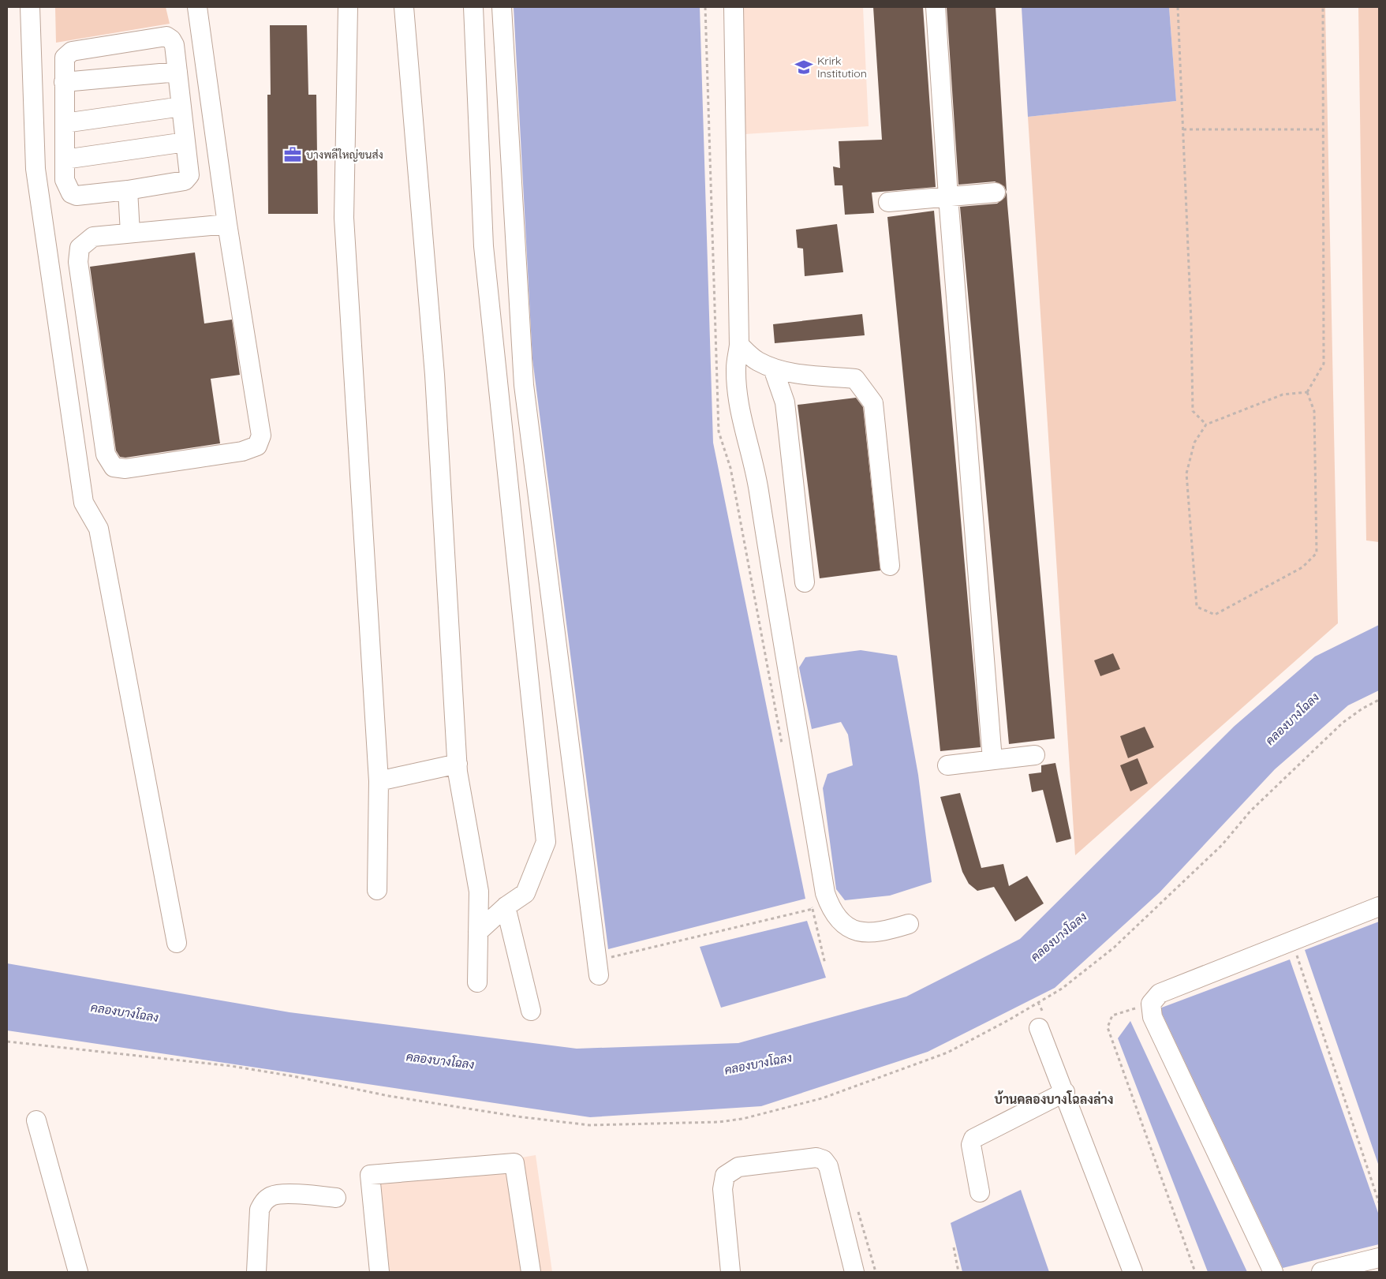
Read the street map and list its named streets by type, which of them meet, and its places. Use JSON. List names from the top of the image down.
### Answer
{
  "districts": ["บ้านคลองบางโฉลงล่าง"],
  "water": ["คลองบางโฉลง"],
  "places": {
    "school or university": ["Krirk Institution"],
    "office": ["บางพลีใหญ่ขนส่ง"]
  }
}
